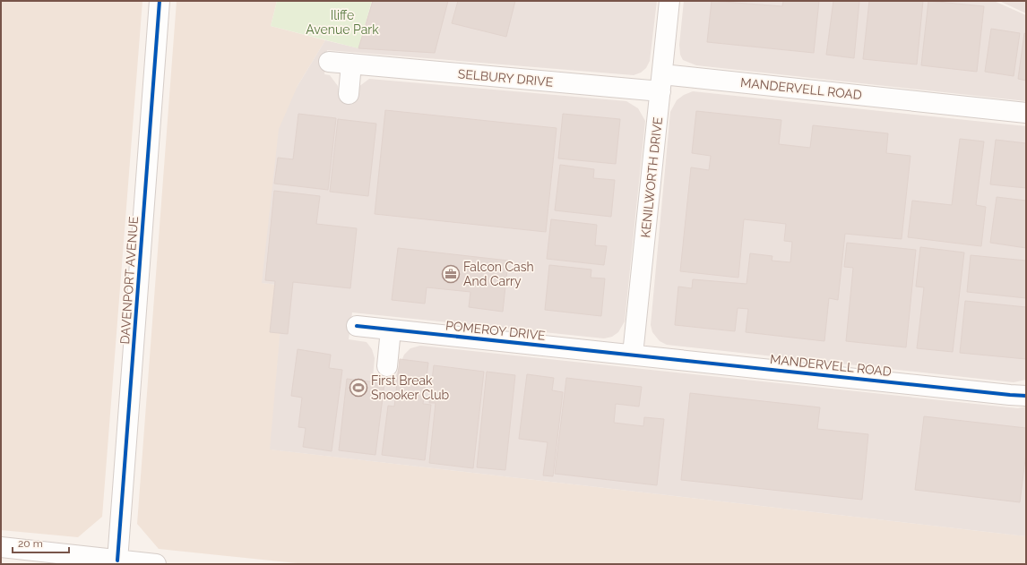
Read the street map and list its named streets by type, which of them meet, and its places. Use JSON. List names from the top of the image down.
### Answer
{
  "streets": {
    "street": [
      "SELBURY DRIVE",
      "MANDERVELL ROAD",
      "KENILWORTH DRIVE",
      "DAVENPORT AVENUE",
      "POMEROY DRIVE"
    ]
  },
  "crossings": [
    ["SELBURY DRIVE", "MANDERVELL ROAD"],
    ["SELBURY DRIVE", "KENILWORTH DRIVE"],
    ["MANDERVELL ROAD", "KENILWORTH DRIVE"],
    ["MANDERVELL ROAD", "POMEROY DRIVE"],
    ["KENILWORTH DRIVE", "POMEROY DRIVE"]
  ],
  "parks": ["Iliffe Avenue Park"],
  "places": {
    "office": ["Falcon Cash And Carry"],
    "sports": ["First Break Snooker Club"]
  },
  "scale_bar": "20 m"
}
